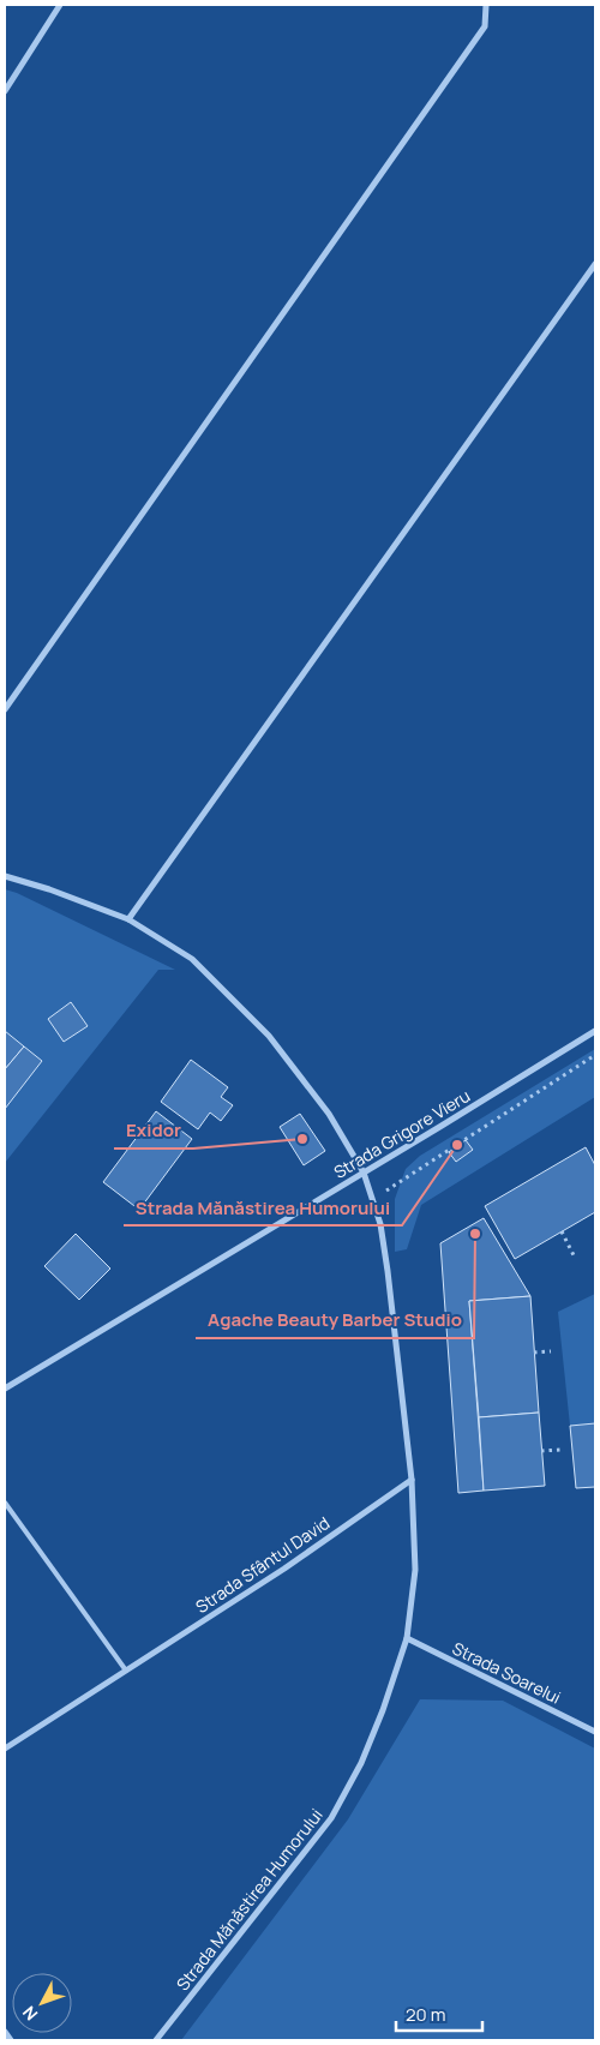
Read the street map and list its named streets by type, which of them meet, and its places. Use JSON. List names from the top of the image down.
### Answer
{
  "streets": {
    "street": [
      "Strada Grigore Vieru",
      "Strada Sfântul David",
      "Strada Soarelui",
      "Strada Mănăstirea Humorului"
    ]
  },
  "crossings": [
    ["Strada Grigore Vieru", "Strada Mănăstirea Humorului"],
    ["Strada Sfântul David", "Strada Mănăstirea Humorului"],
    ["Strada Soarelui", "Strada Mănăstirea Humorului"]
  ],
  "places": ["Exidor", "Strada Mănăstirea Humorului", "Agache Beauty Barber Studio"],
  "scale_bar": "20 m",
  "north": "bottom left"
}
